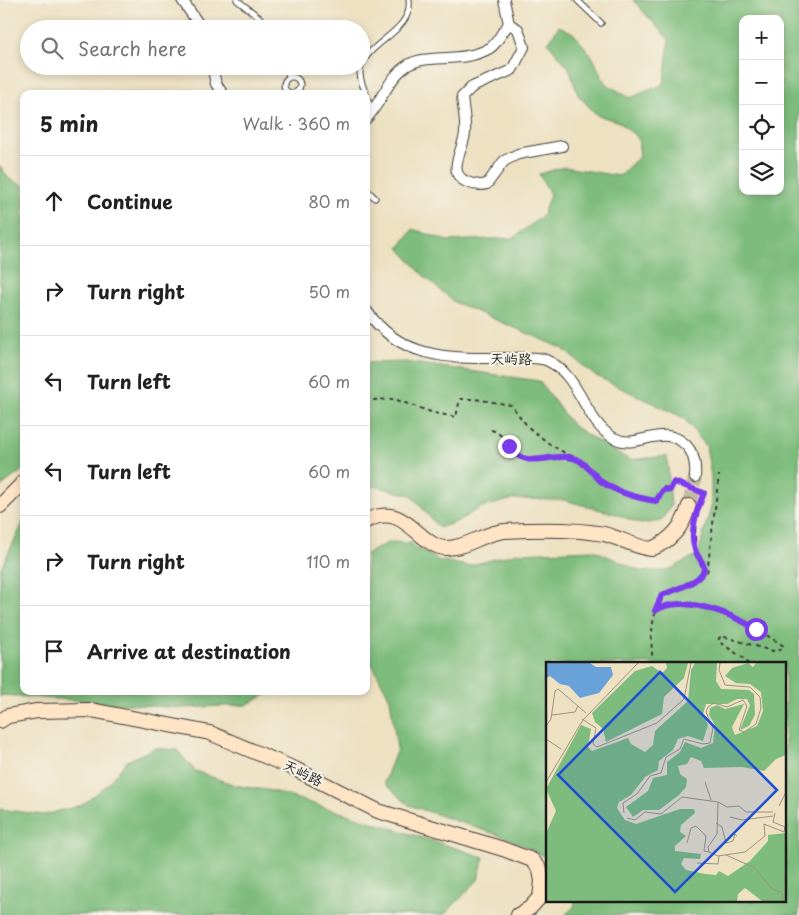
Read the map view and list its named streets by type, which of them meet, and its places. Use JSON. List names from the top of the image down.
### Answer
{
  "streets": {
    "street": ["天屿路"]
  },
  "page": {
    "map_buttons": ["+", "−"],
    "search": "Search here",
    "heading": ["5 min", "Walk · 360 m"],
    "list": [
      ["Continue", "80 m"],
      ["Turn right", "50 m"],
      ["Turn left", "60 m"],
      ["Turn left", "60 m"],
      ["Turn right", "110 m"],
      "Arrive at destination"
    ]
  }
}
